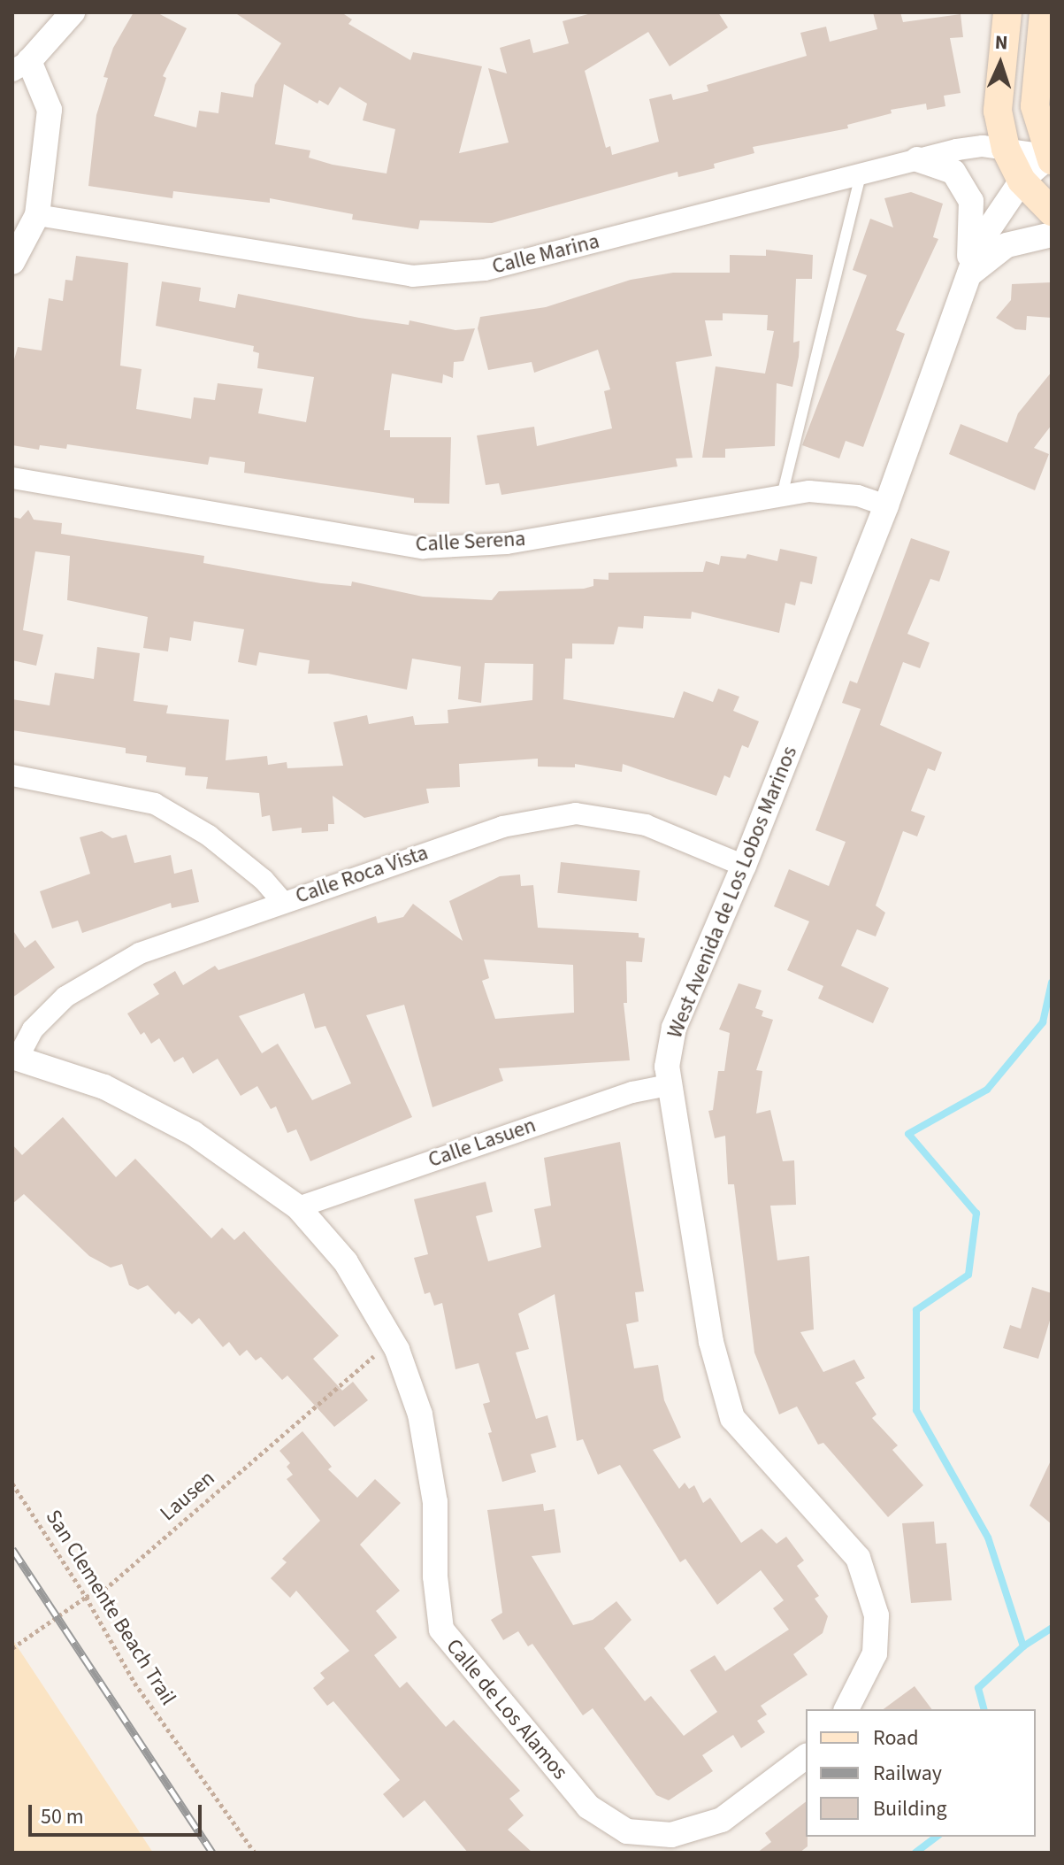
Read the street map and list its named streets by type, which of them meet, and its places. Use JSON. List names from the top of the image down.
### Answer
{
  "streets": {
    "street": [
      "Calle Marina",
      "Calle Serena",
      "Calle Roca Vista",
      "West Avenida de Los Lobos Marinos",
      "Calle Lasuen",
      "Calle de Los Alamos"
    ],
    "path": ["Lausen", "San Clemente Beach Trail"]
  },
  "crossings": [
    ["Calle Marina", "West Avenida de Los Lobos Marinos"],
    ["Calle Serena", "West Avenida de Los Lobos Marinos"],
    ["Calle Roca Vista", "West Avenida de Los Lobos Marinos"],
    ["Calle Roca Vista", "Calle de Los Alamos"],
    ["West Avenida de Los Lobos Marinos", "Calle Lasuen"],
    ["Calle Lasuen", "Calle de Los Alamos"],
    ["Lausen", "San Clemente Beach Trail"]
  ],
  "legend": ["Road", "Railway", "Building"],
  "scale_bar": "50 m",
  "north": "top"
}
